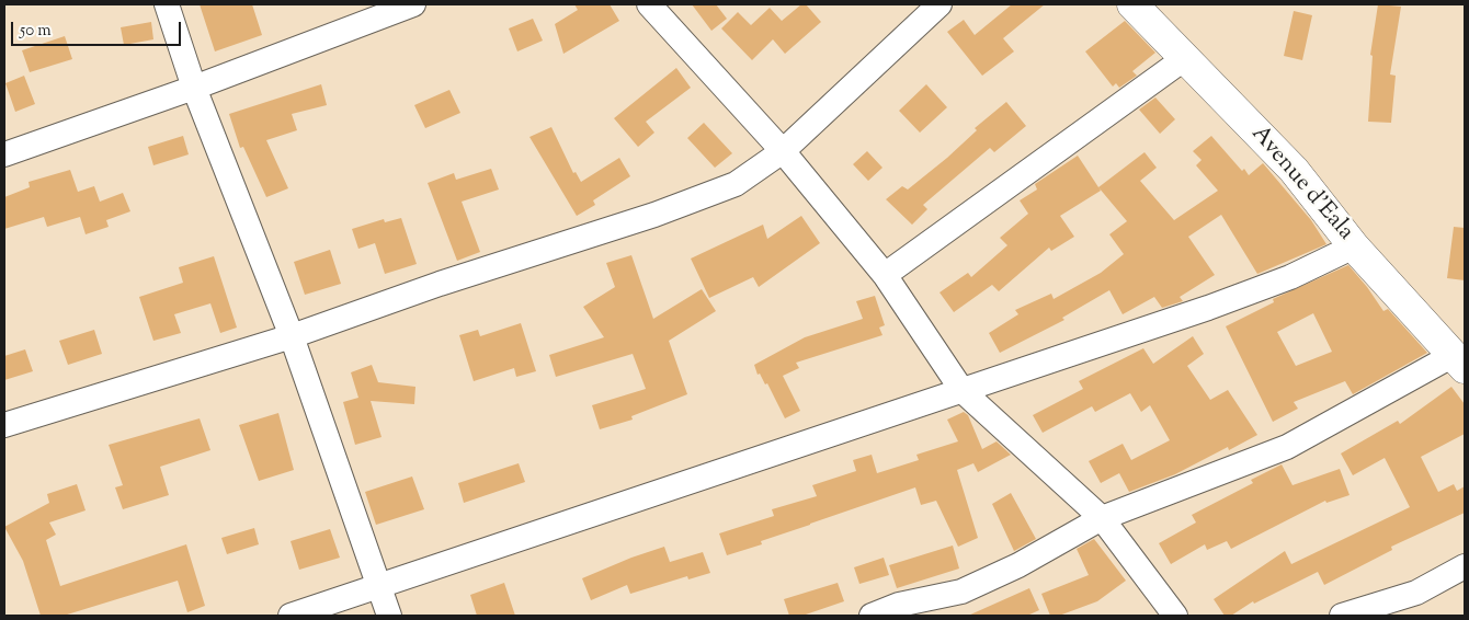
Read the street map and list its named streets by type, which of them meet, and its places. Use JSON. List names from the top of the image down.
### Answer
{
  "streets": {
    "street": ["Avenue d'Eala"]
  },
  "scale_bar": "50 m"
}
